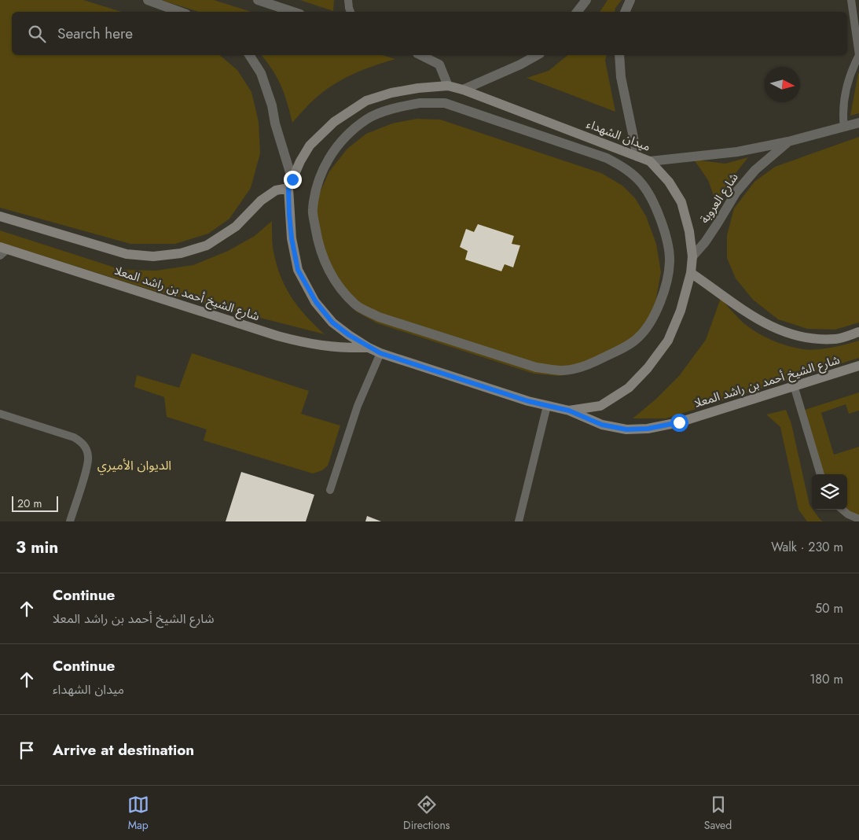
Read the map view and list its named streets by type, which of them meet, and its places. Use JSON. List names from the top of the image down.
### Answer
{
  "streets": {
    "main road": ["ميدان الشهداء", "شارع الشيخ أحمد بن راشد المعلا"],
    "street": ["شارع العروبة"]
  },
  "crossings": [
    ["ميدان الشهداء", "شارع العروبة"],
    ["ميدان الشهداء", "شارع الشيخ أحمد بن راشد المعلا"]
  ],
  "districts": ["الديوان الأميري"],
  "scale_bar": "20 m",
  "north": "right",
  "page": {
    "search": "Search here",
    "scale": "20 m",
    "heading": ["3 min", "Walk · 230 m"],
    "list": [
      ["Continue", "شارع الشيخ أحمد بن راشد المعلا", "50 m"],
      ["Continue", "ميدان الشهداء", "180 m"],
      "Arrive at destination"
    ],
    "nav": ["Map", "Directions", "Saved"]
  }
}
